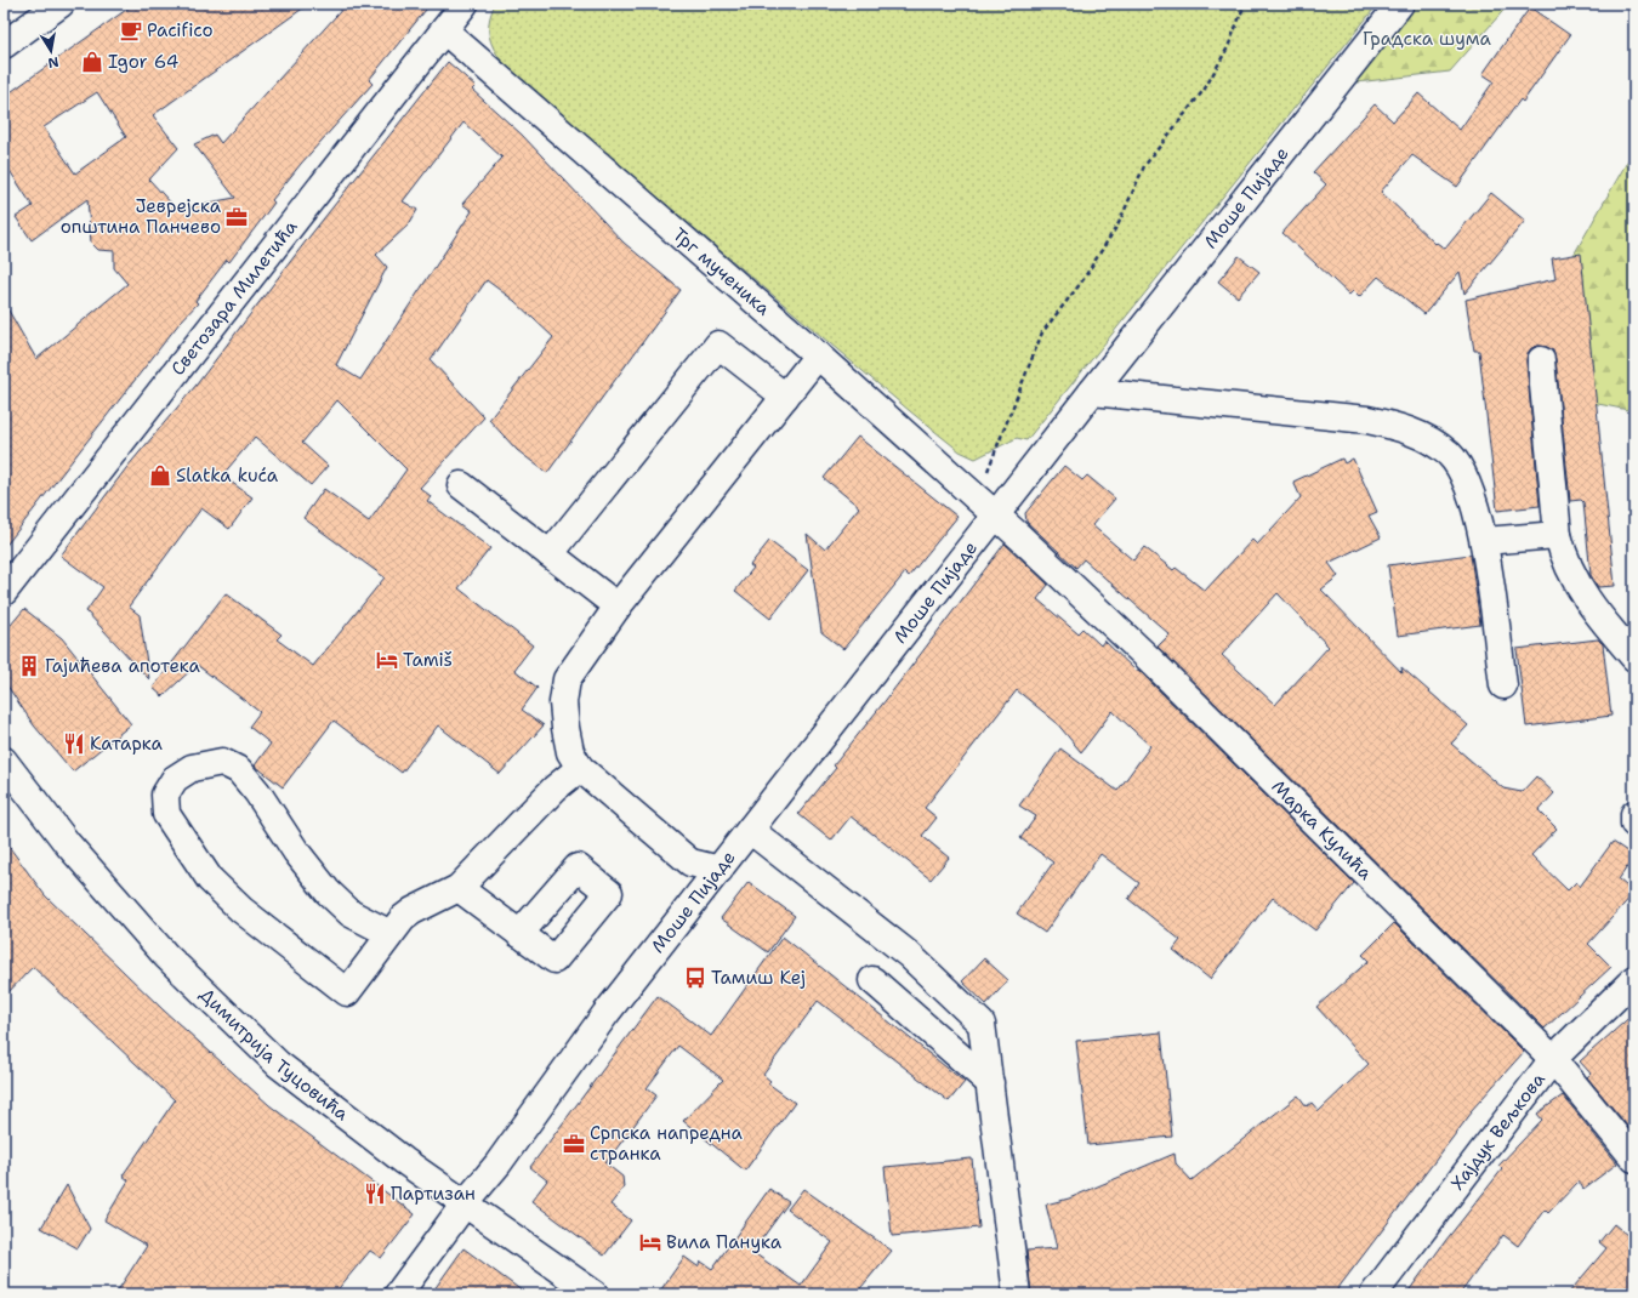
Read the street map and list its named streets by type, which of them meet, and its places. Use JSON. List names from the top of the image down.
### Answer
{
  "streets": {
    "street": [
      "Моше Пијаде",
      "Трг мученика",
      "Светозара Милетића",
      "Марка Кулића",
      "Димитрија Туцовића",
      "Хајдук Вељкова"
    ]
  },
  "crossings": [
    ["Моше Пијаде", "Трг мученика"],
    ["Моше Пијаде", "Марка Кулића"],
    ["Моше Пијаде", "Димитрија Туцовића"],
    ["Трг мученика", "Светозара Милетића"],
    ["Трг мученика", "Марка Кулића"],
    ["Марка Кулића", "Хајдук Вељкова"]
  ],
  "parks": ["Градска шума"],
  "places": {
    "cafe": ["Pacifico"],
    "shop": ["Igor 64", "Slatka kuća"],
    "office": ["Јеврејска општина Панчево", "Српска напредна странка"],
    "hotel": ["Tamiš", "Вила Панука"],
    "building": ["Гајићева апотека"],
    "restaurant": ["Катарка", "Партизан"],
    "bus stop": ["Тамиш Кеј"]
  },
  "north": "bottom"
}
